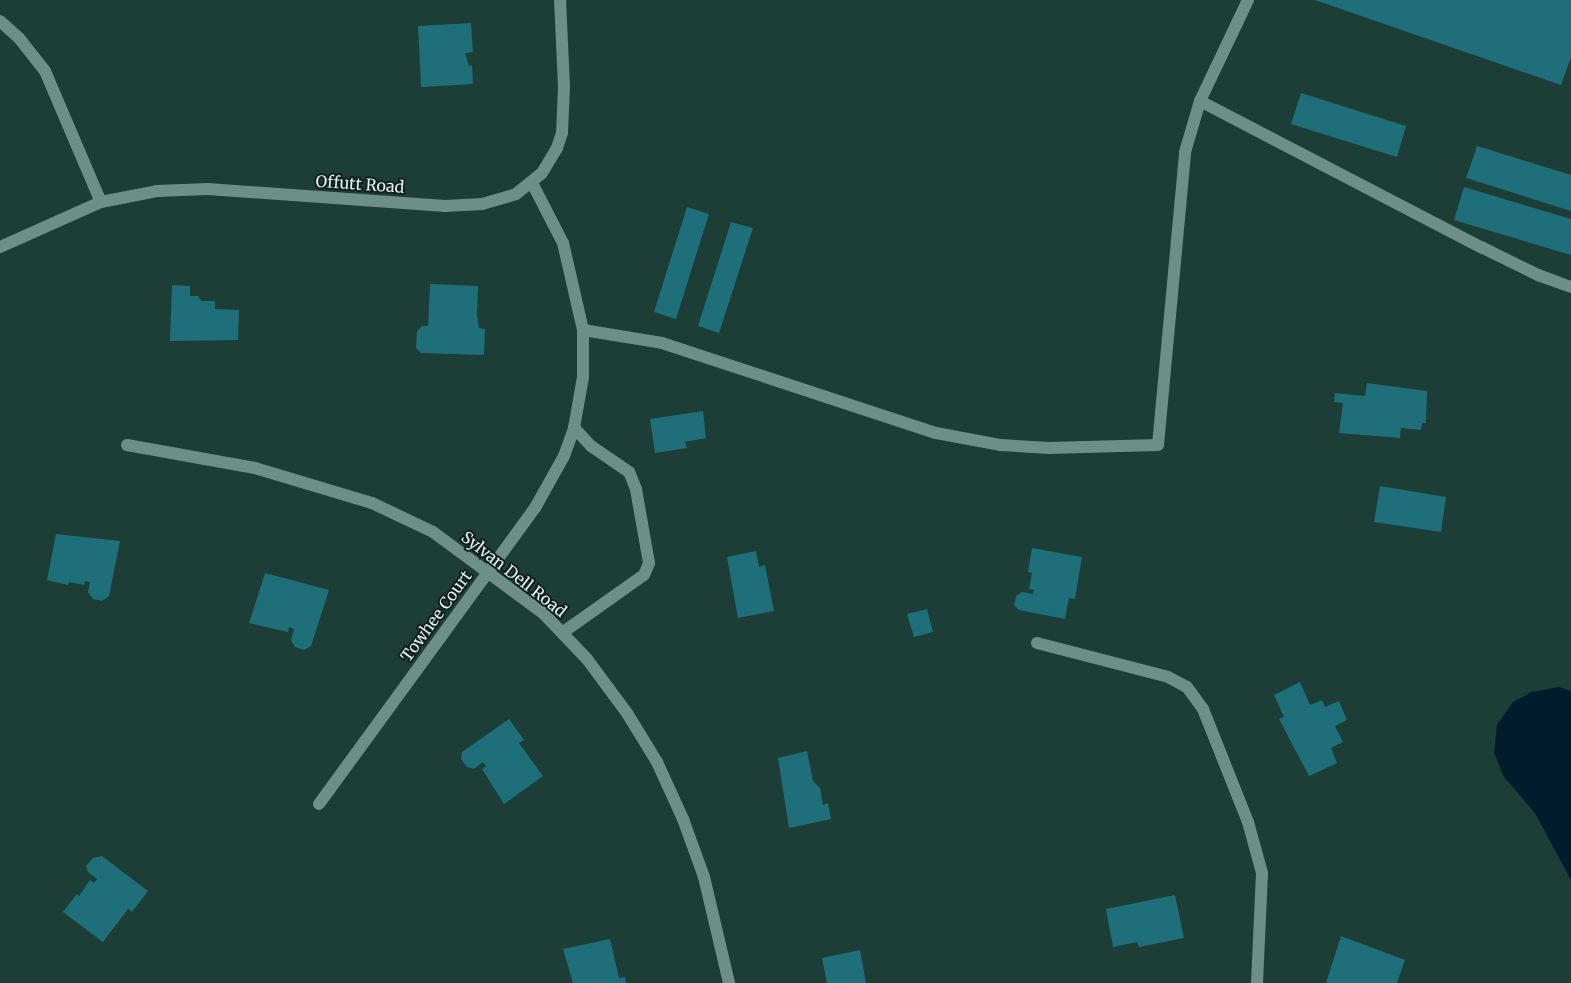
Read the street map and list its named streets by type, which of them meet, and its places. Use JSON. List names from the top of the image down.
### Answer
{
  "streets": {
    "street": ["Offutt Road", "Sylvan Dell Road", "Towhee Court"]
  },
  "crossings": [
    ["Offutt Road", "Towhee Court"],
    ["Sylvan Dell Road", "Towhee Court"]
  ]
}
